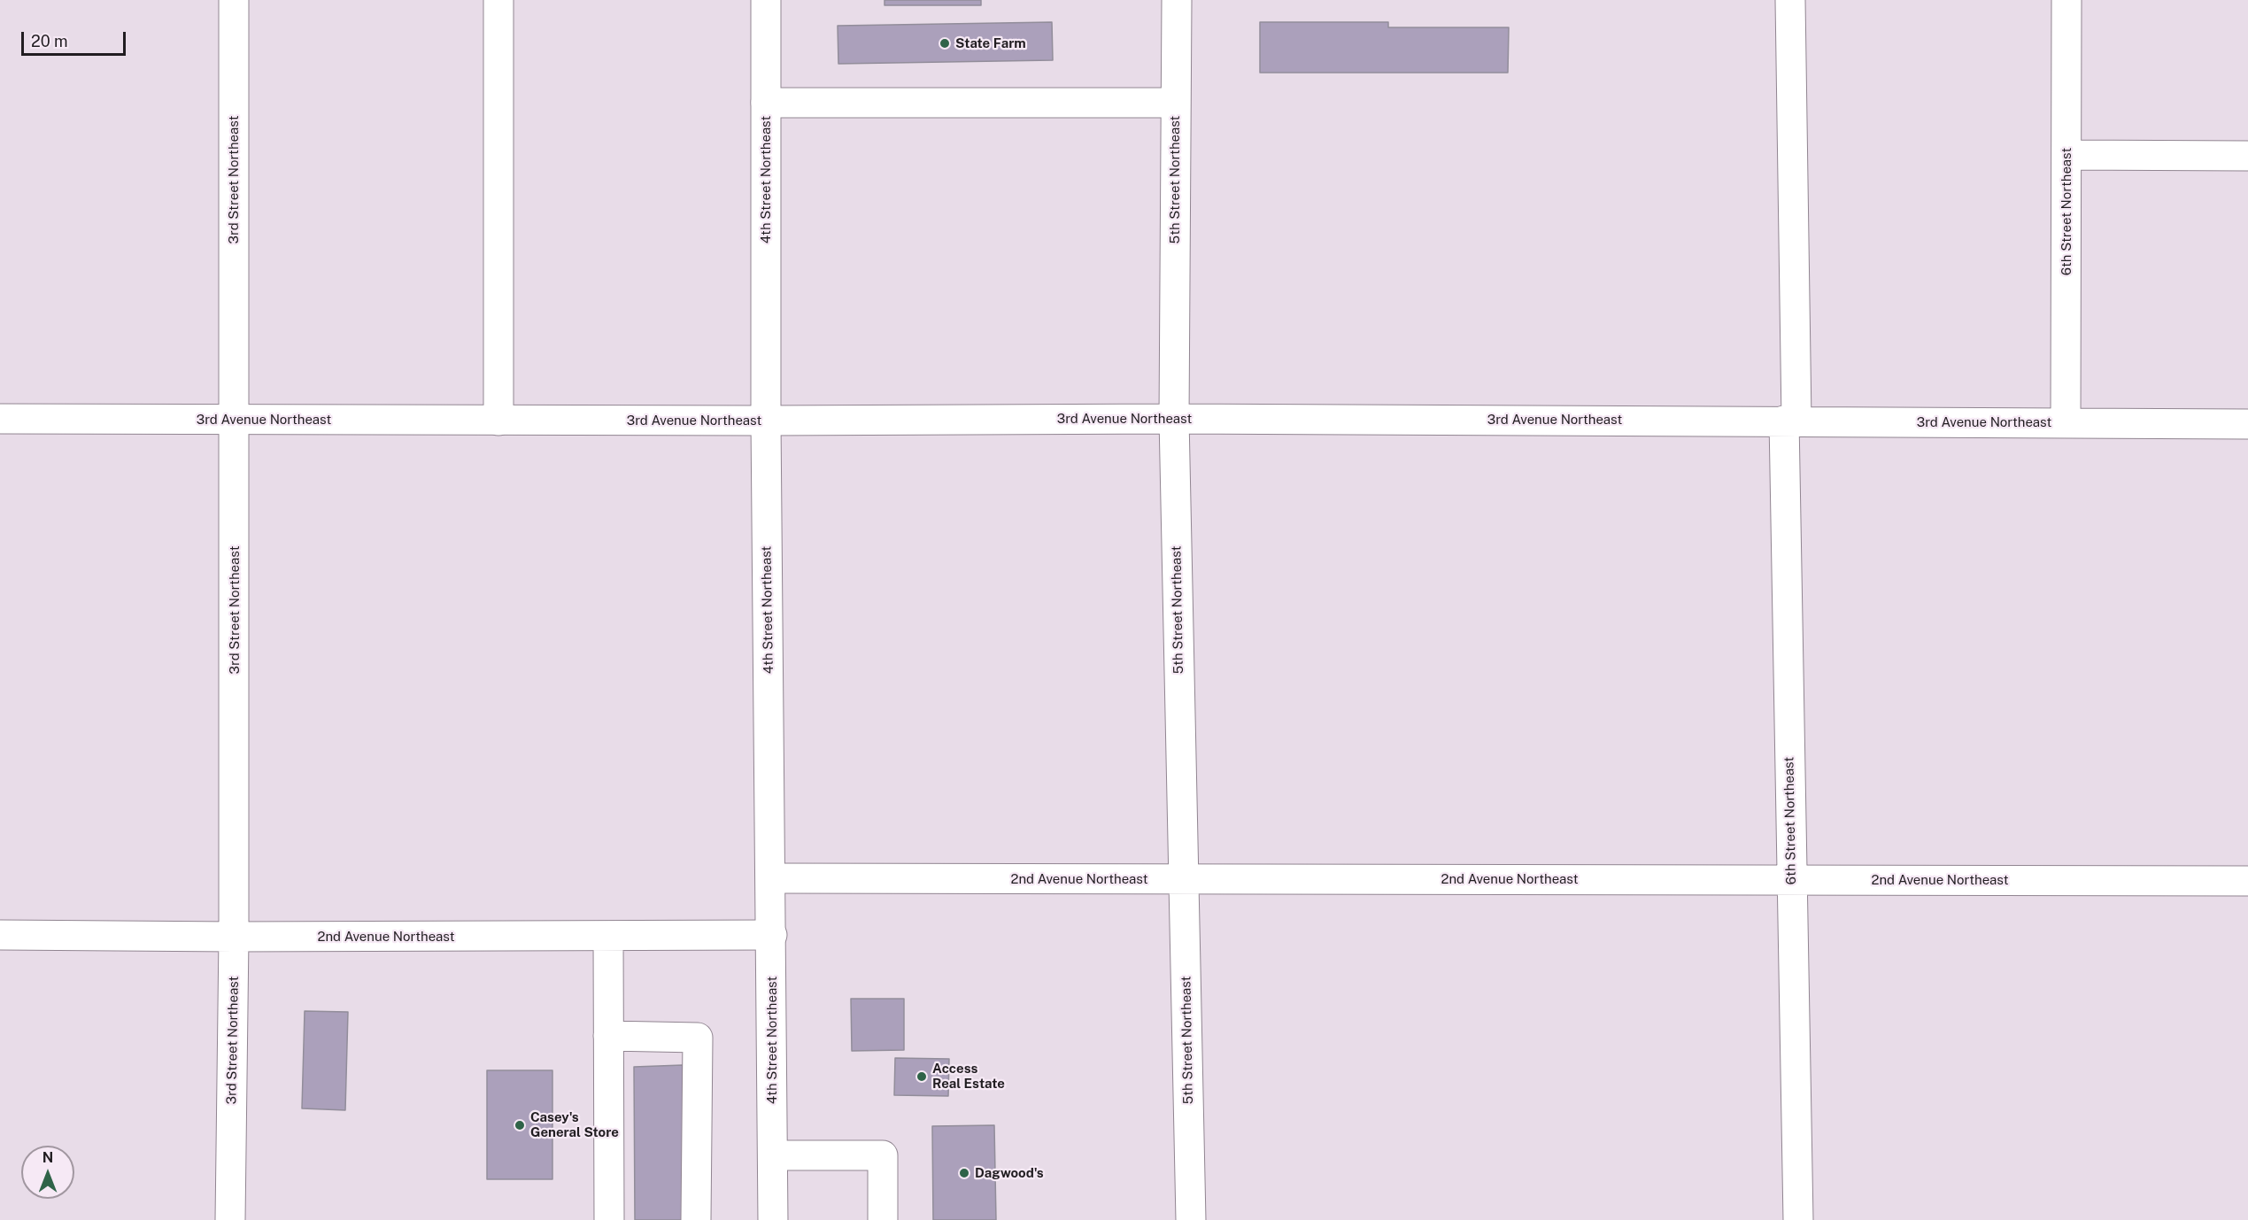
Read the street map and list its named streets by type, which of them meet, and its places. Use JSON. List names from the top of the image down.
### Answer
{
  "streets": {
    "street": [
      "3rd Street Northeast",
      "4th Street Northeast",
      "5th Street Northeast",
      "6th Street Northeast",
      "3rd Avenue Northeast",
      "2nd Avenue Northeast"
    ]
  },
  "crossings": [
    ["3rd Street Northeast", "3rd Avenue Northeast"],
    ["3rd Street Northeast", "2nd Avenue Northeast"],
    ["4th Street Northeast", "3rd Avenue Northeast"],
    ["4th Street Northeast", "2nd Avenue Northeast"],
    ["5th Street Northeast", "3rd Avenue Northeast"],
    ["5th Street Northeast", "2nd Avenue Northeast"],
    ["6th Street Northeast", "3rd Avenue Northeast"],
    ["6th Street Northeast", "2nd Avenue Northeast"]
  ],
  "places": [
    "State Farm",
    "Access Real Estate",
    "Casey's General Store",
    "Dagwood's"
  ],
  "scale_bar": "20 m",
  "north": "top"
}
